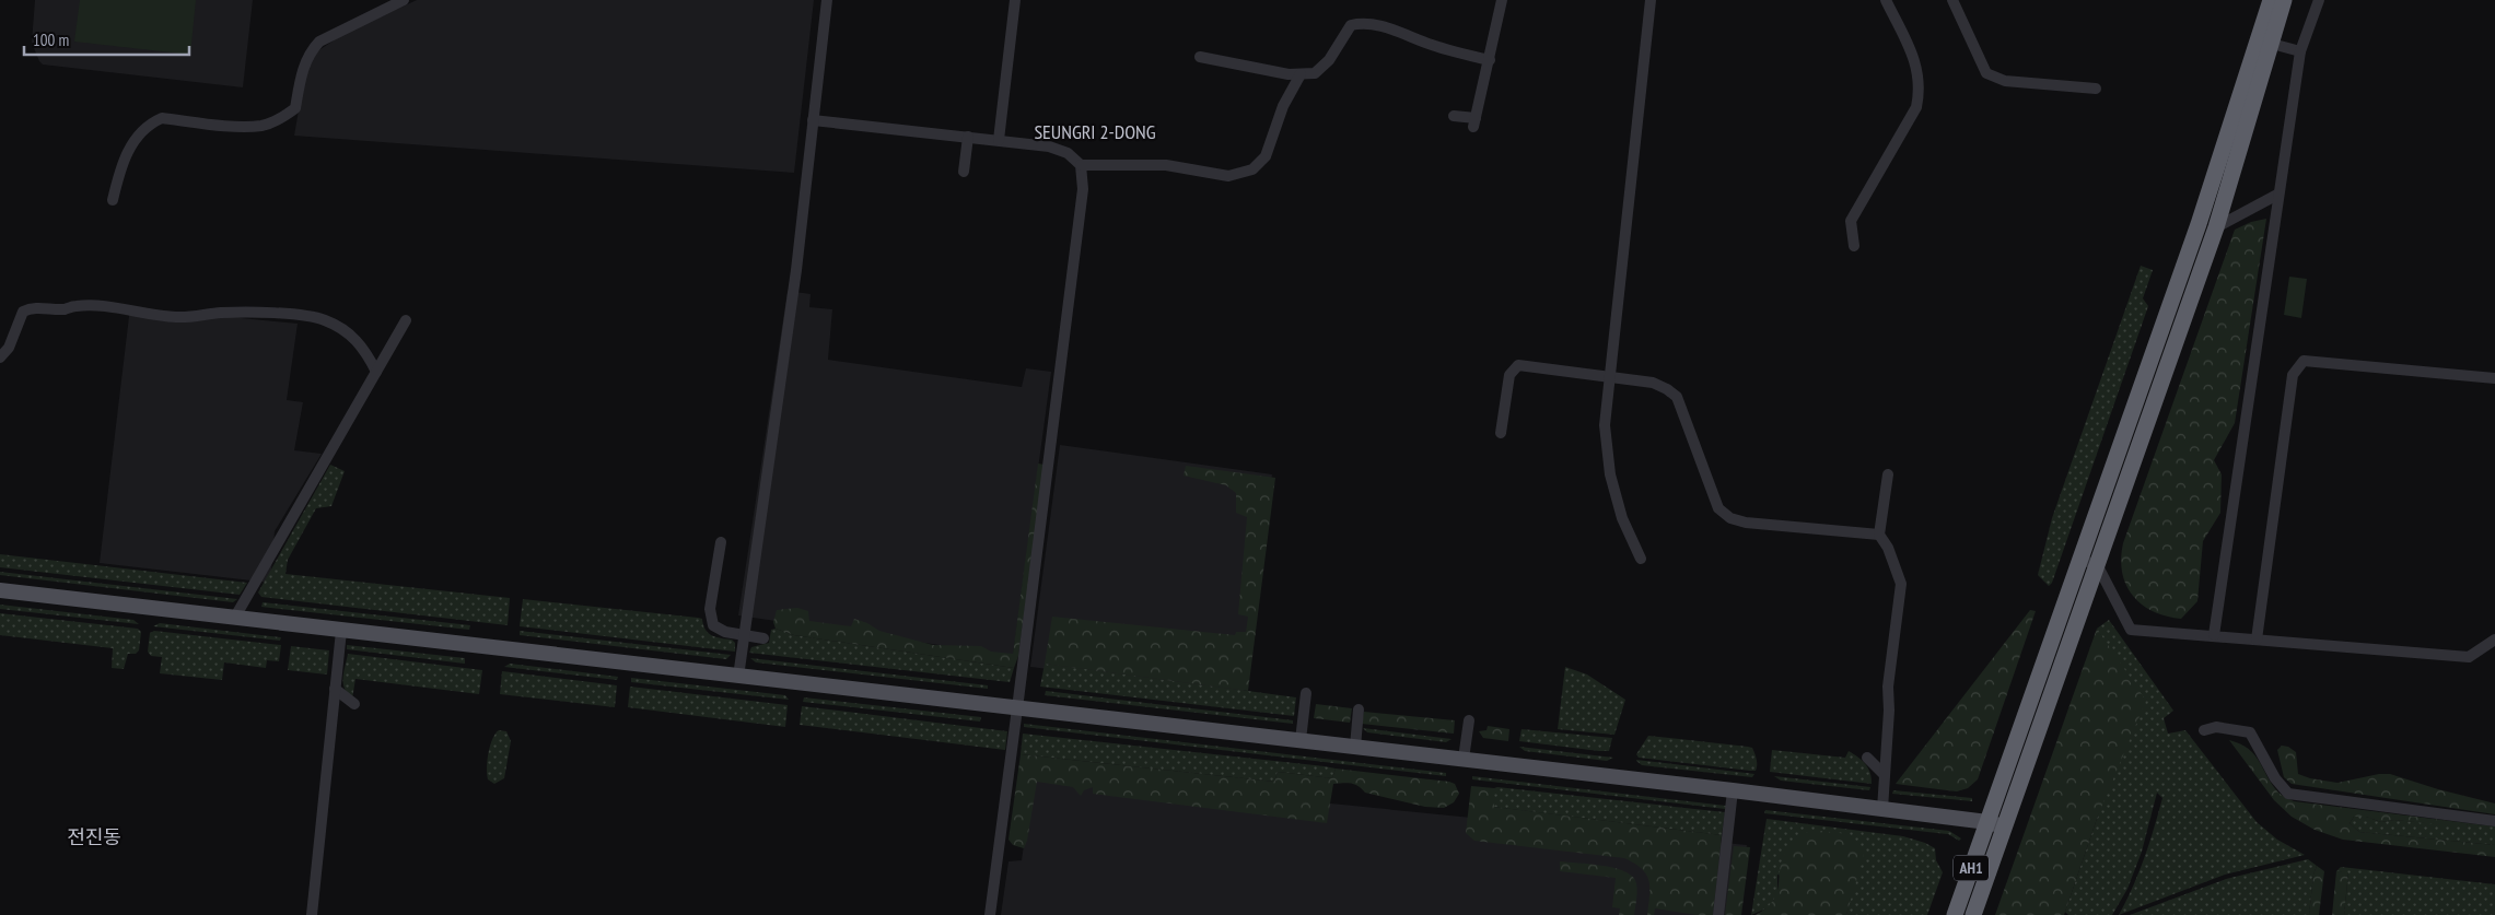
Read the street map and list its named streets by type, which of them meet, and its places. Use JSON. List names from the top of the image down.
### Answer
{
  "streets": {
    "highway": ["AH1"]
  },
  "districts": ["SEUNGRI 2-DONG", "전진동"],
  "scale_bar": "100 m"
}
